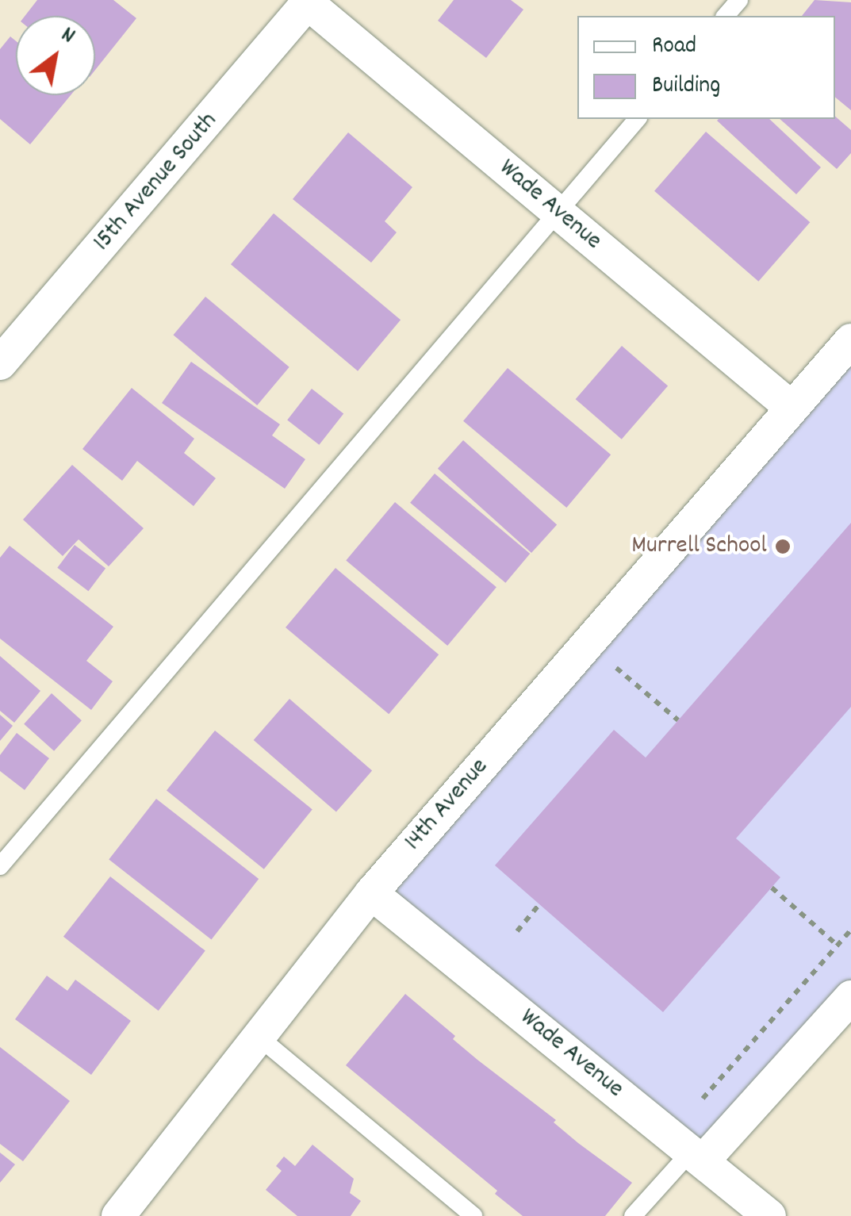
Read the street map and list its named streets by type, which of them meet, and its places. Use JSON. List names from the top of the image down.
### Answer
{
  "streets": {
    "street": ["15th Avenue South", "Wade Avenue", "14th Avenue"]
  },
  "crossings": [
    ["15th Avenue South", "Wade Avenue"],
    ["Wade Avenue", "14th Avenue"]
  ],
  "places": ["Murrell School"],
  "legend": ["Road", "Building"],
  "north": "top right"
}
